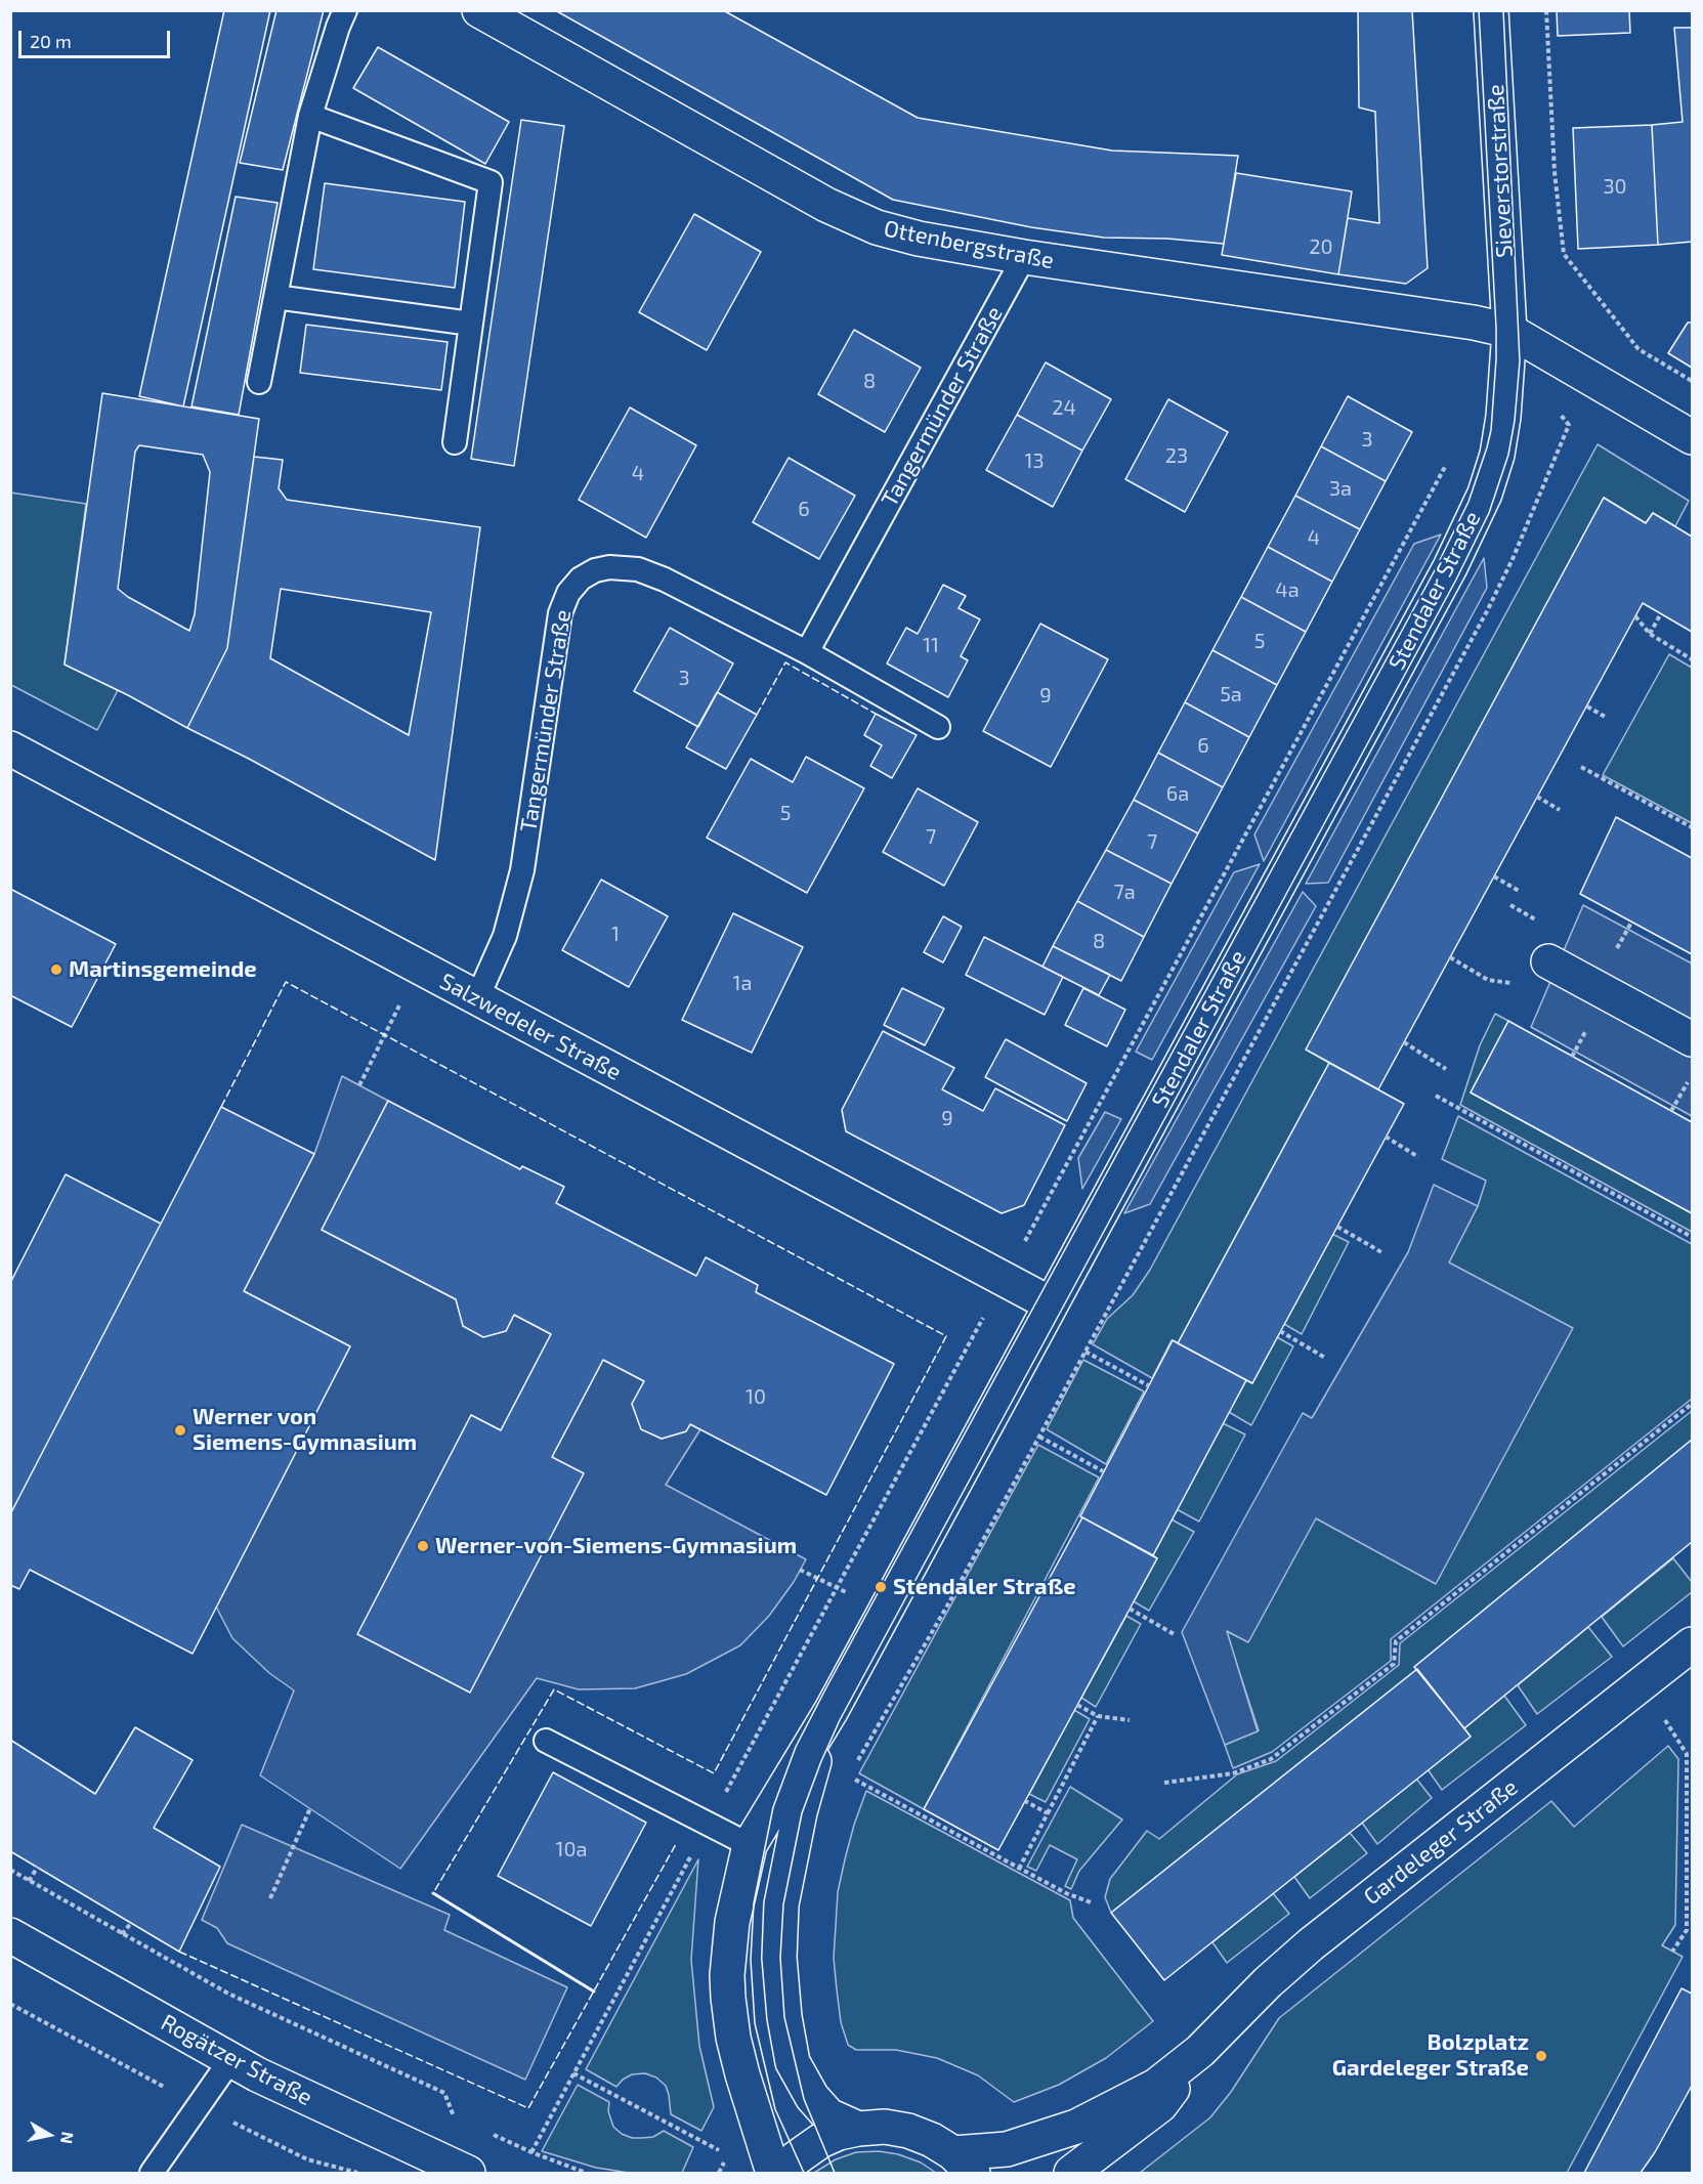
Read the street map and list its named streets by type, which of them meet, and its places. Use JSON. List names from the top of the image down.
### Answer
{
  "streets": {
    "street": [
      "Sieverstorstraße",
      "Ottenbergstraße",
      "Stendaler Straße",
      "Salzwedeler Straße",
      "Gardeleger Straße",
      "Rogätzer Straße"
    ],
    "lane": ["Tangermünder Straße"]
  },
  "crossings": [
    ["Sieverstorstraße", "Ottenbergstraße"],
    ["Sieverstorstraße", "Stendaler Straße"],
    ["Ottenbergstraße", "Tangermünder Straße"],
    ["Ottenbergstraße", "Stendaler Straße"],
    ["Tangermünder Straße", "Salzwedeler Straße"],
    ["Stendaler Straße", "Salzwedeler Straße"]
  ],
  "places": [
    "Martinsgemeinde",
    "Werner von Siemens-Gymnasium",
    "Werner-von-Siemens-Gymnasium",
    "Stendaler Straße",
    "Bolzplatz Gardeleger Straße"
  ],
  "house_numbers": [
    "30",
    "20",
    "8",
    "24",
    "3",
    "23",
    "13",
    "4",
    "3a",
    "6",
    "4",
    "4a",
    "5",
    "11",
    "3",
    "5a",
    "9",
    "6",
    "6a",
    "5",
    "7",
    "7",
    "7a",
    "1",
    "8",
    "1a",
    "9",
    "10",
    "10a"
  ],
  "scale_bar": "20 m",
  "north": "right"
}
